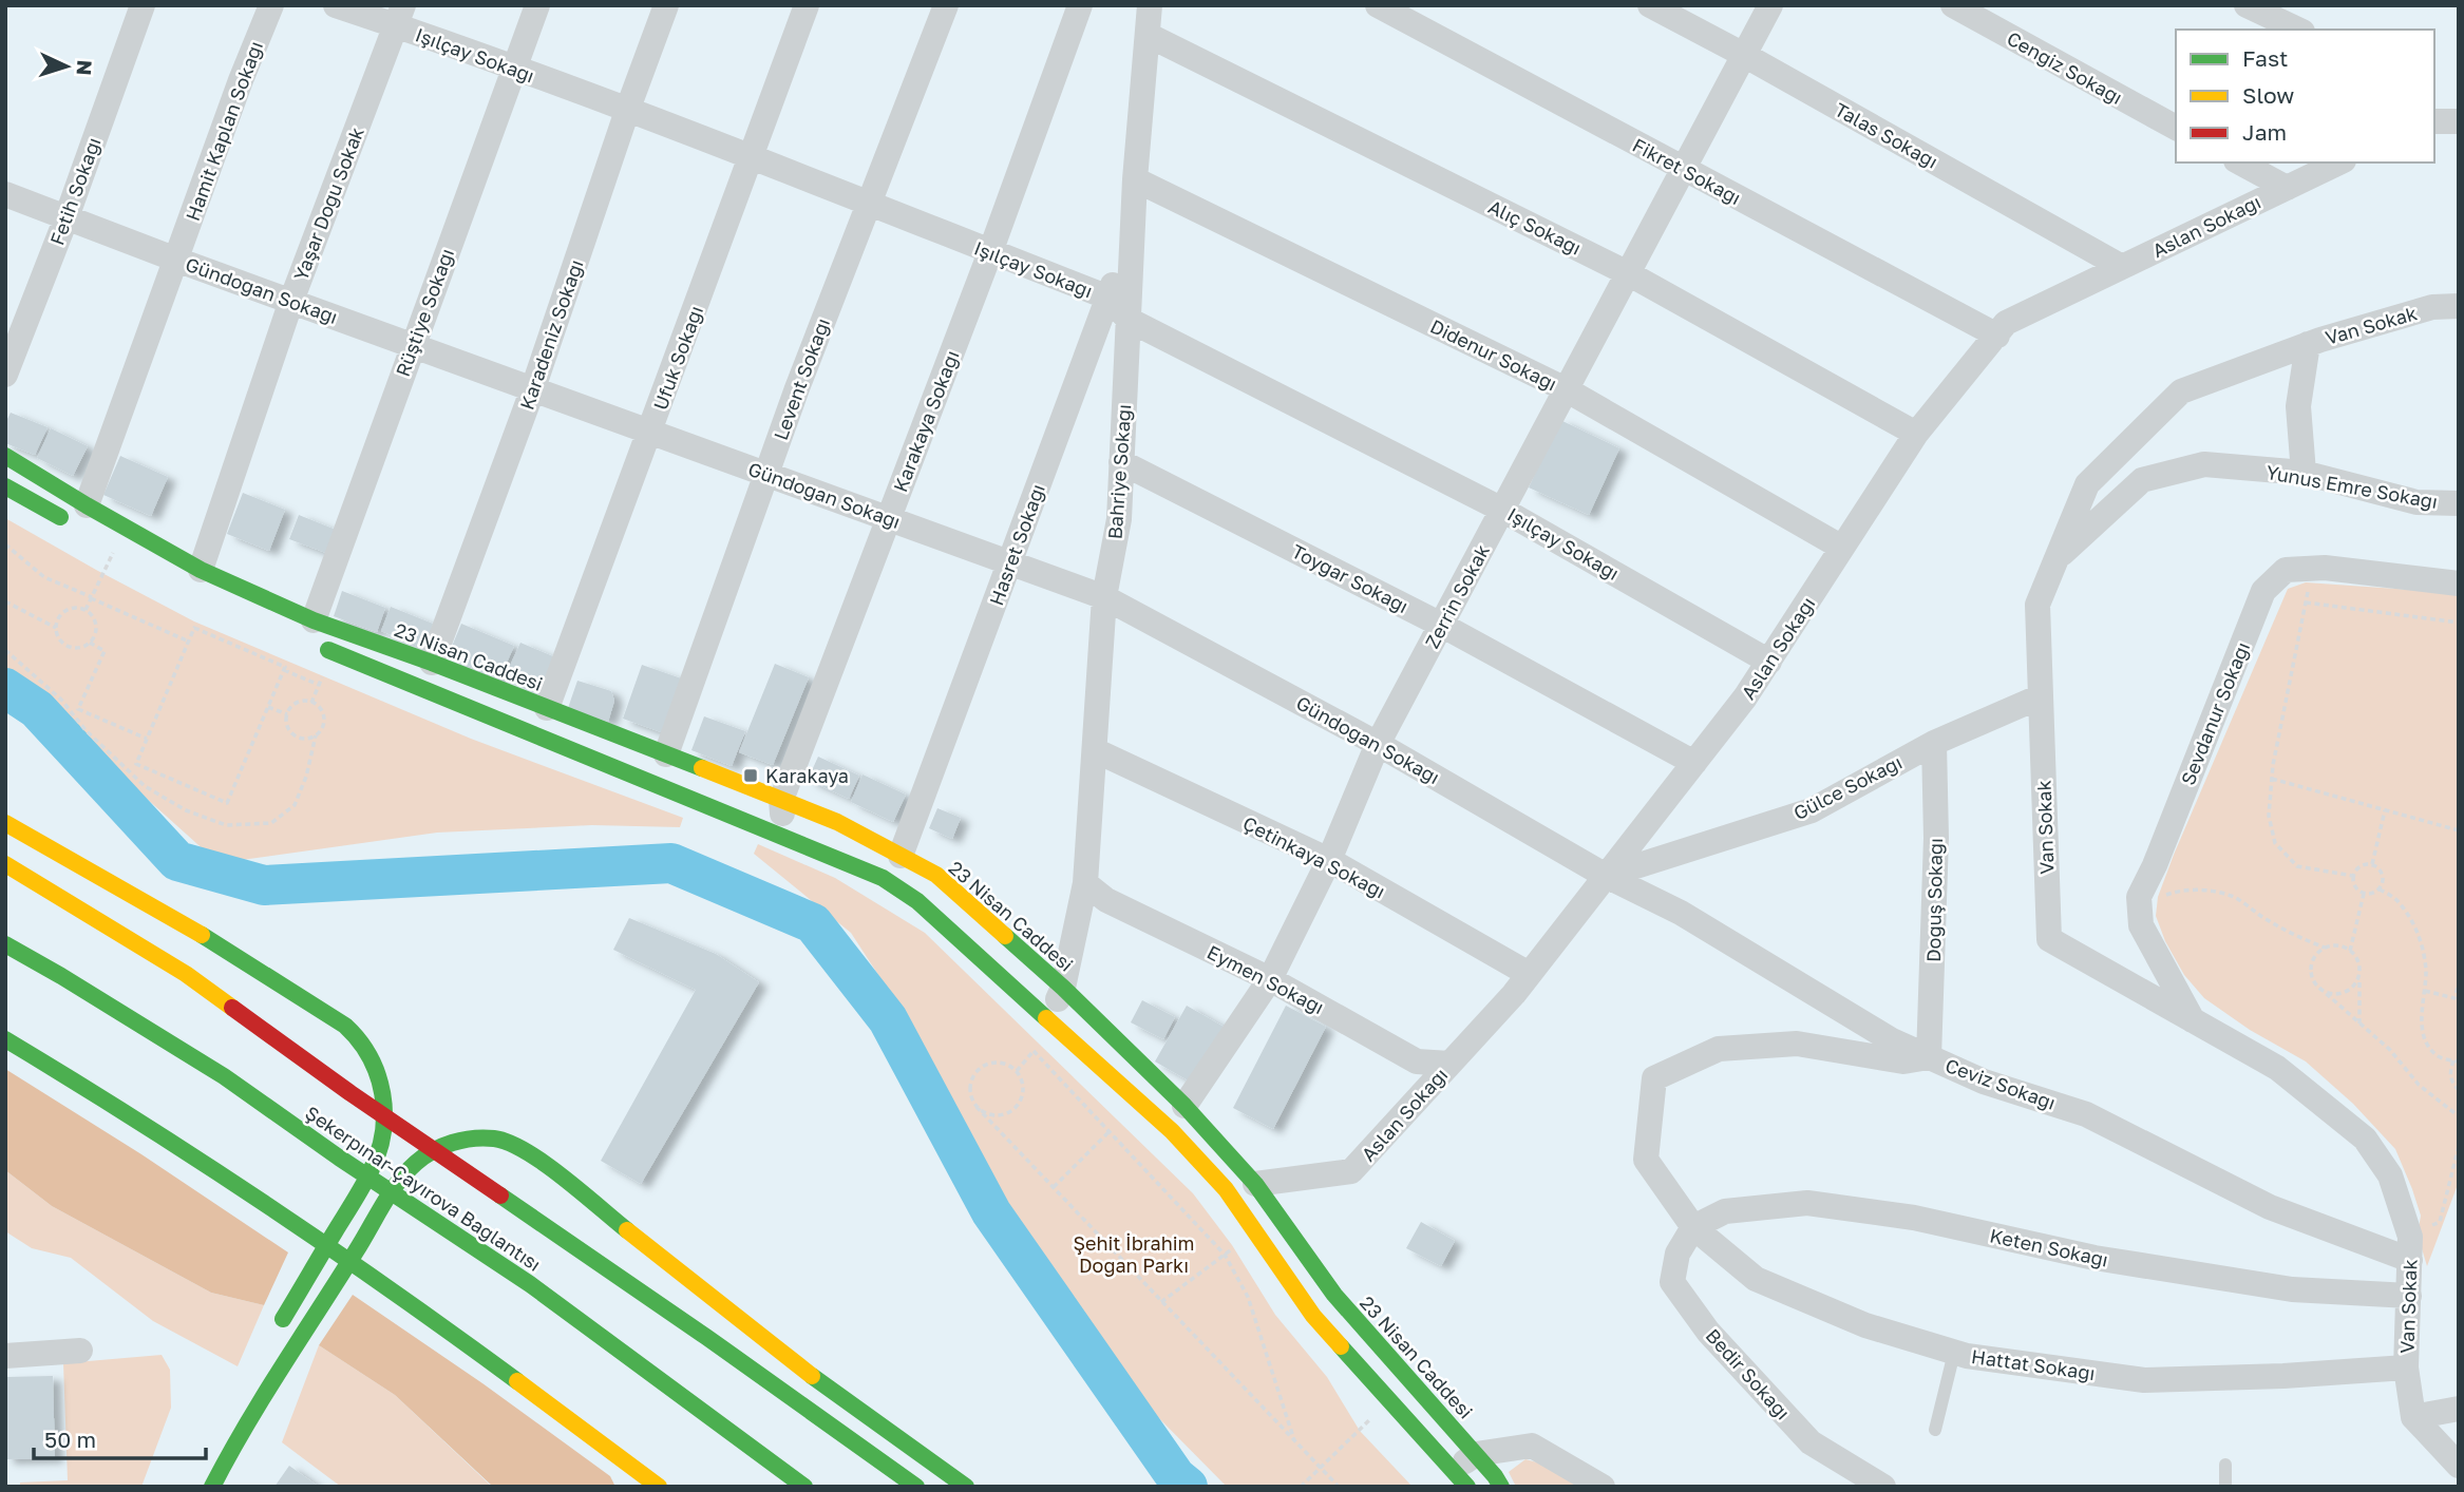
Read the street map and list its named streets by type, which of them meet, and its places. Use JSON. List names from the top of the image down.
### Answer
{
  "streets": {
    "main road": ["23 Nisan Caddesi", "Şekerpınar-Çayırova Bağlantısı"],
    "street": [
      "Işılçay Sokağı",
      "Cengiz Sokağı",
      "Hamit Kaplan Sokağı",
      "Talas Sokağı",
      "Fikret Sokağı",
      "Fetih Sokağı",
      "Yaşar Doğu Sokak",
      "Aslan Sokağı",
      "Alıç Sokağı",
      "Gündoğan Sokağı",
      "Rüştiye Sokağı",
      "Van Sokak",
      "Karadeniz Sokağı",
      "Didenur Sokağı",
      "Ufuk Sokağı",
      "Levent Sokağı",
      "Karakaya Sokağı",
      "Bahriye Sokağı",
      "Yunus Emre Sokağı",
      "Hasret Sokağı",
      "Toygar Sokağı",
      "Zerrin Sokak",
      "Sevdanur Sokağı",
      "Gülce Sokağı",
      "Çetinkaya Sokağı",
      "Doğuş Sokağı",
      "Eymen Sokağı",
      "Ceviz Sokağı",
      "Keten Sokağı",
      "Hattat Sokağı",
      "Bedir Sokağı"
    ]
  },
  "crossings": [
    ["Işılçay Sokağı", "Yaşar Doğu Sokak"],
    ["Işılçay Sokağı", "Aslan Sokağı"],
    ["Işılçay Sokağı", "Rüştiye Sokağı"],
    ["Işılçay Sokağı", "Karadeniz Sokağı"],
    ["Işılçay Sokağı", "Ufuk Sokağı"],
    ["Işılçay Sokağı", "Levent Sokağı"],
    ["Işılçay Sokağı", "Karakaya Sokağı"],
    ["Işılçay Sokağı", "Bahriye Sokağı"],
    ["Işılçay Sokağı", "Hasret Sokağı"],
    ["Işılçay Sokağı", "Zerrin Sokak"],
    ["Hamit Kaplan Sokağı", "Gündoğan Sokağı"],
    ["Hamit Kaplan Sokağı", "23 Nisan Caddesi"],
    ["Talas Sokağı", "Aslan Sokağı"],
    ["Talas Sokağı", "Zerrin Sokak"],
    ["Fikret Sokağı", "Aslan Sokağı"],
    ["Fikret Sokağı", "Zerrin Sokak"],
    ["Fetih Sokağı", "Gündoğan Sokağı"],
    ["Yaşar Doğu Sokak", "Gündoğan Sokağı"],
    ["Yaşar Doğu Sokak", "23 Nisan Caddesi"],
    ["Aslan Sokağı", "Alıç Sokağı"],
    ["Aslan Sokağı", "Gündoğan Sokağı"],
    ["Aslan Sokağı", "Didenur Sokağı"],
    ["Aslan Sokağı", "Toygar Sokağı"],
    ["Aslan Sokağı", "23 Nisan Caddesi"],
    ["Aslan Sokağı", "Gülce Sokağı"],
    ["Aslan Sokağı", "Çetinkaya Sokağı"],
    ["Aslan Sokağı", "Eymen Sokağı"],
    ["Aslan Sokağı", "Ceviz Sokağı"],
    ["Alıç Sokağı", "Bahriye Sokağı"],
    ["Alıç Sokağı", "Zerrin Sokak"],
    ["Gündoğan Sokağı", "Rüştiye Sokağı"],
    ["Gündoğan Sokağı", "Karadeniz Sokağı"],
    ["Gündoğan Sokağı", "Ufuk Sokağı"],
    ["Gündoğan Sokağı", "Levent Sokağı"],
    ["Gündoğan Sokağı", "Karakaya Sokağı"],
    ["Gündoğan Sokağı", "Bahriye Sokağı"],
    ["Gündoğan Sokağı", "Hasret Sokağı"],
    ["Gündoğan Sokağı", "Zerrin Sokak"],
    ["Gündoğan Sokağı", "Gülce Sokağı"],
    ["Gündoğan Sokağı", "Ceviz Sokağı"],
    ["Rüştiye Sokağı", "23 Nisan Caddesi"],
    ["Van Sokak", "Yunus Emre Sokağı"],
    ["Van Sokak", "Gülce Sokağı"],
    ["Van Sokak", "Ceviz Sokağı"],
    ["Van Sokak", "Keten Sokağı"],
    ["Van Sokak", "Hattat Sokağı"],
    ["Karadeniz Sokağı", "23 Nisan Caddesi"],
    ["Didenur Sokağı", "Bahriye Sokağı"],
    ["Didenur Sokağı", "Zerrin Sokak"],
    ["Ufuk Sokağı", "23 Nisan Caddesi"],
    ["Levent Sokağı", "23 Nisan Caddesi"],
    ["Karakaya Sokağı", "23 Nisan Caddesi"],
    ["Bahriye Sokağı", "Hasret Sokağı"],
    ["Bahriye Sokağı", "Toygar Sokağı"],
    ["Bahriye Sokağı", "23 Nisan Caddesi"],
    ["Bahriye Sokağı", "Çetinkaya Sokağı"],
    ["Bahriye Sokağı", "Eymen Sokağı"],
    ["Hasret Sokağı", "23 Nisan Caddesi"],
    ["Toygar Sokağı", "Zerrin Sokak"],
    ["Zerrin Sokak", "23 Nisan Caddesi"],
    ["Zerrin Sokak", "Çetinkaya Sokağı"],
    ["Zerrin Sokak", "Eymen Sokağı"],
    ["Gülce Sokağı", "Doğuş Sokağı"],
    ["Gülce Sokağı", "Ceviz Sokağı"],
    ["Doğuş Sokağı", "Ceviz Sokağı"],
    ["Doğuş Sokağı", "Hattat Sokağı"],
    ["Ceviz Sokağı", "Hattat Sokağı"],
    ["Keten Sokağı", "Hattat Sokağı"],
    ["Keten Sokağı", "Bedir Sokağı"],
    ["Hattat Sokağı", "Bedir Sokağı"]
  ],
  "parks": ["Şehit İbrahim Doğan Parkı"],
  "places": {
    "transit": ["Karakaya"]
  },
  "legend": ["Fast", "Slow", "Jam"],
  "scale_bar": "50 m",
  "north": "right"
}
